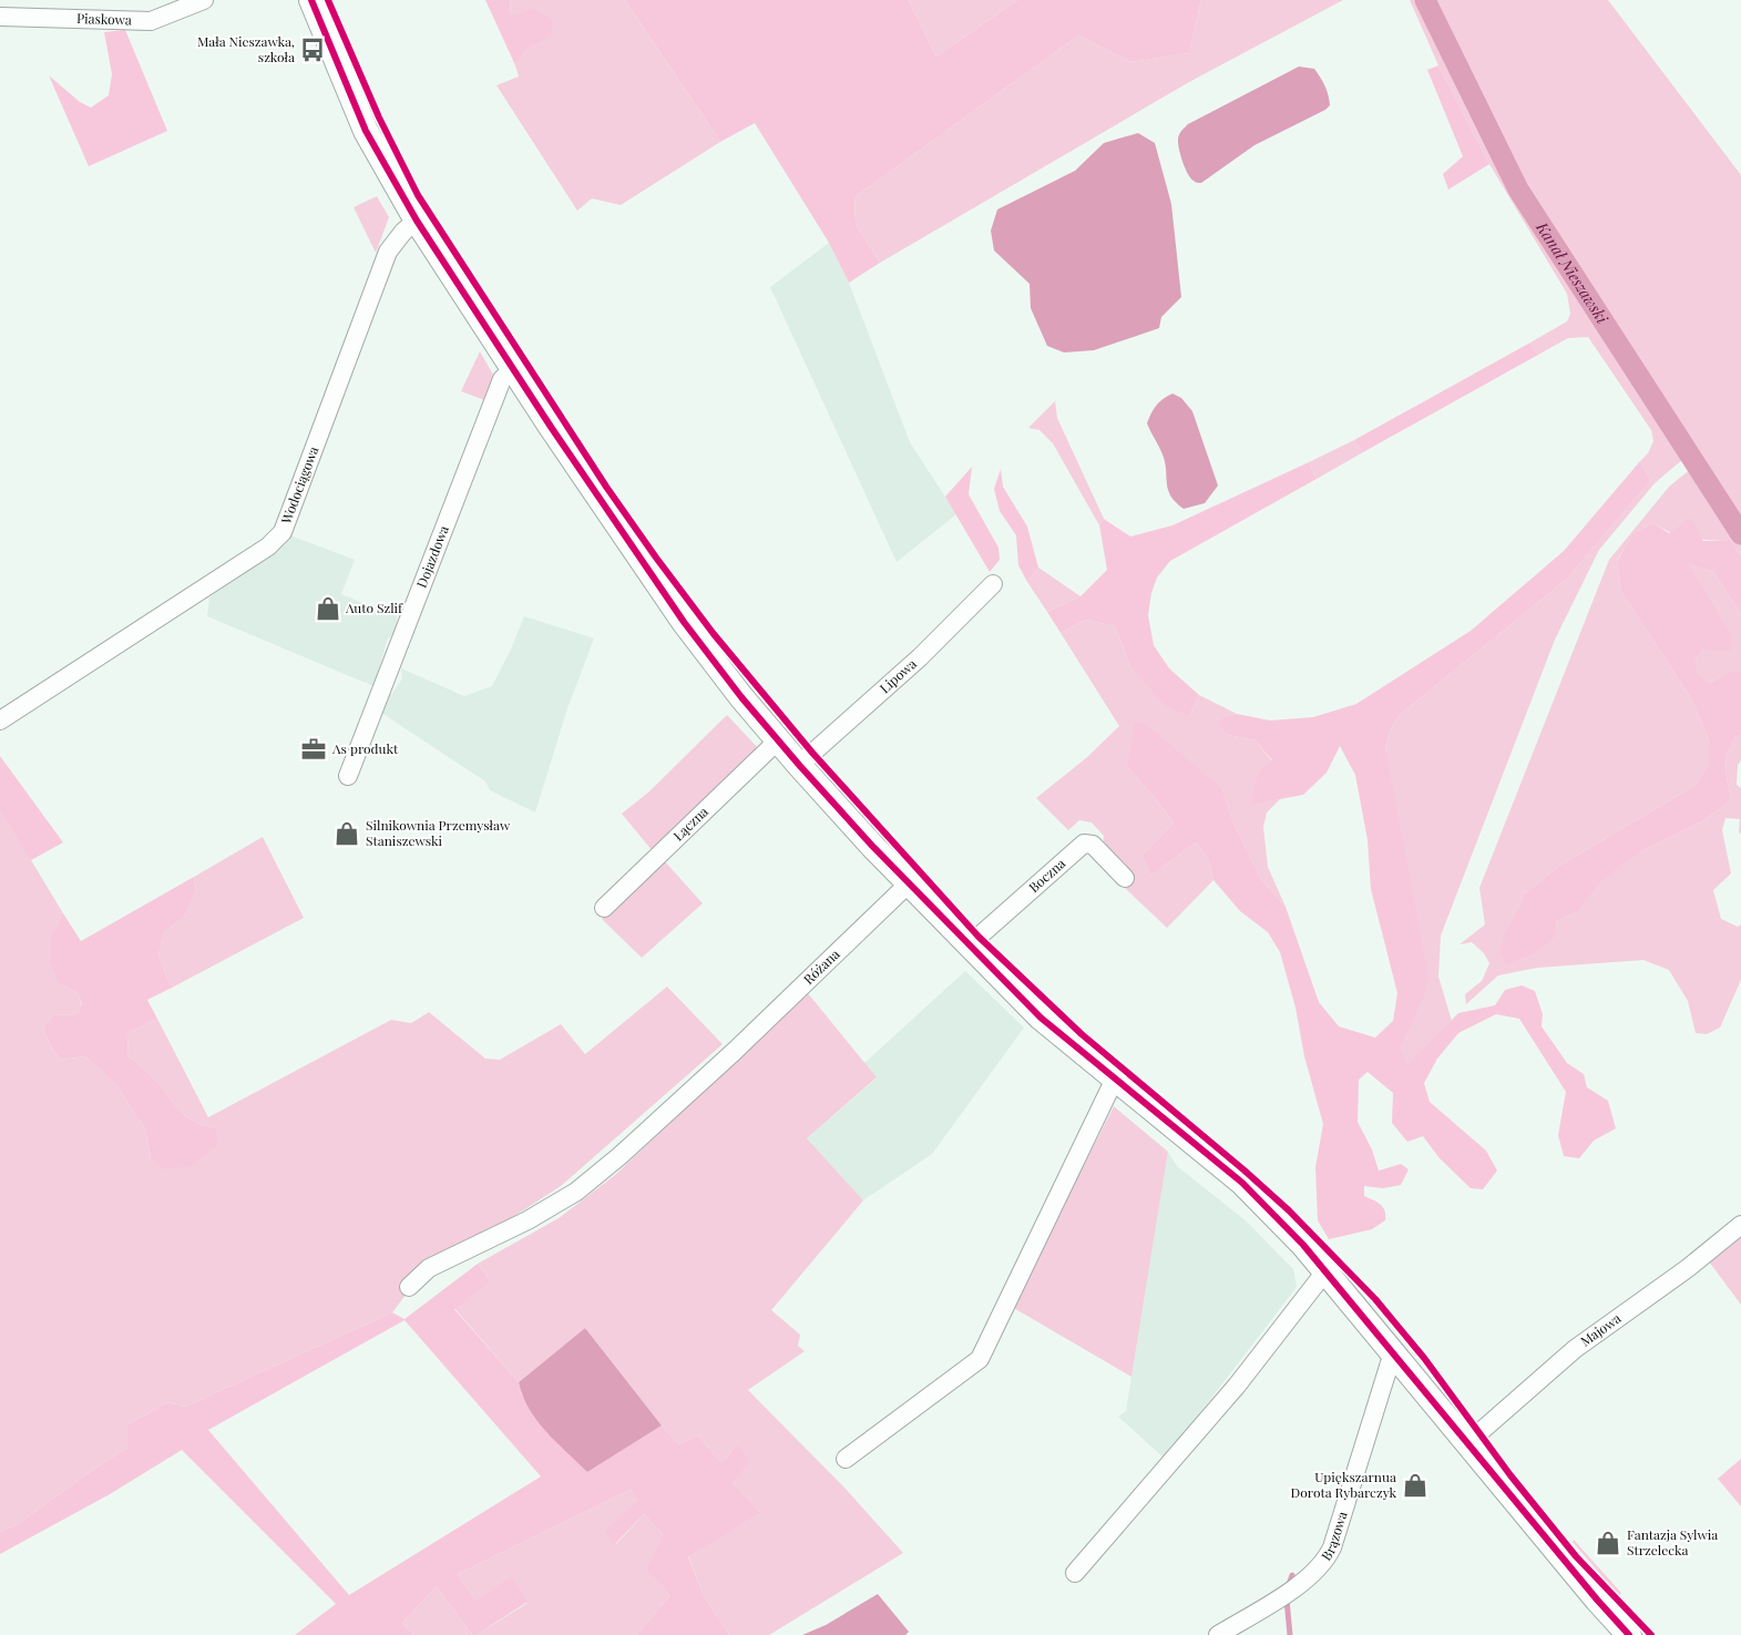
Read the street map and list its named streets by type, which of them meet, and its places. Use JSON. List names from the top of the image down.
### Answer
{
  "streets": {
    "street": [
      "Piaskowa",
      "Wodociągowa",
      "Dojazdowa",
      "Lipowa",
      "Łączna",
      "Boczna",
      "Różana",
      "Majowa",
      "Brązowa"
    ]
  },
  "water": ["Kanał Nieszawski"],
  "places": {
    "bus stop": ["Mała Nieszawka, szkoła"],
    "shop": [
      "Auto Szlif",
      "Silnikownia Przemysław Staniszewski",
      "Upiększarnua Dorota Rybarczyk",
      "Fantazja Sylwia Strzelecka"
    ],
    "office": ["As produkt"]
  }
}
